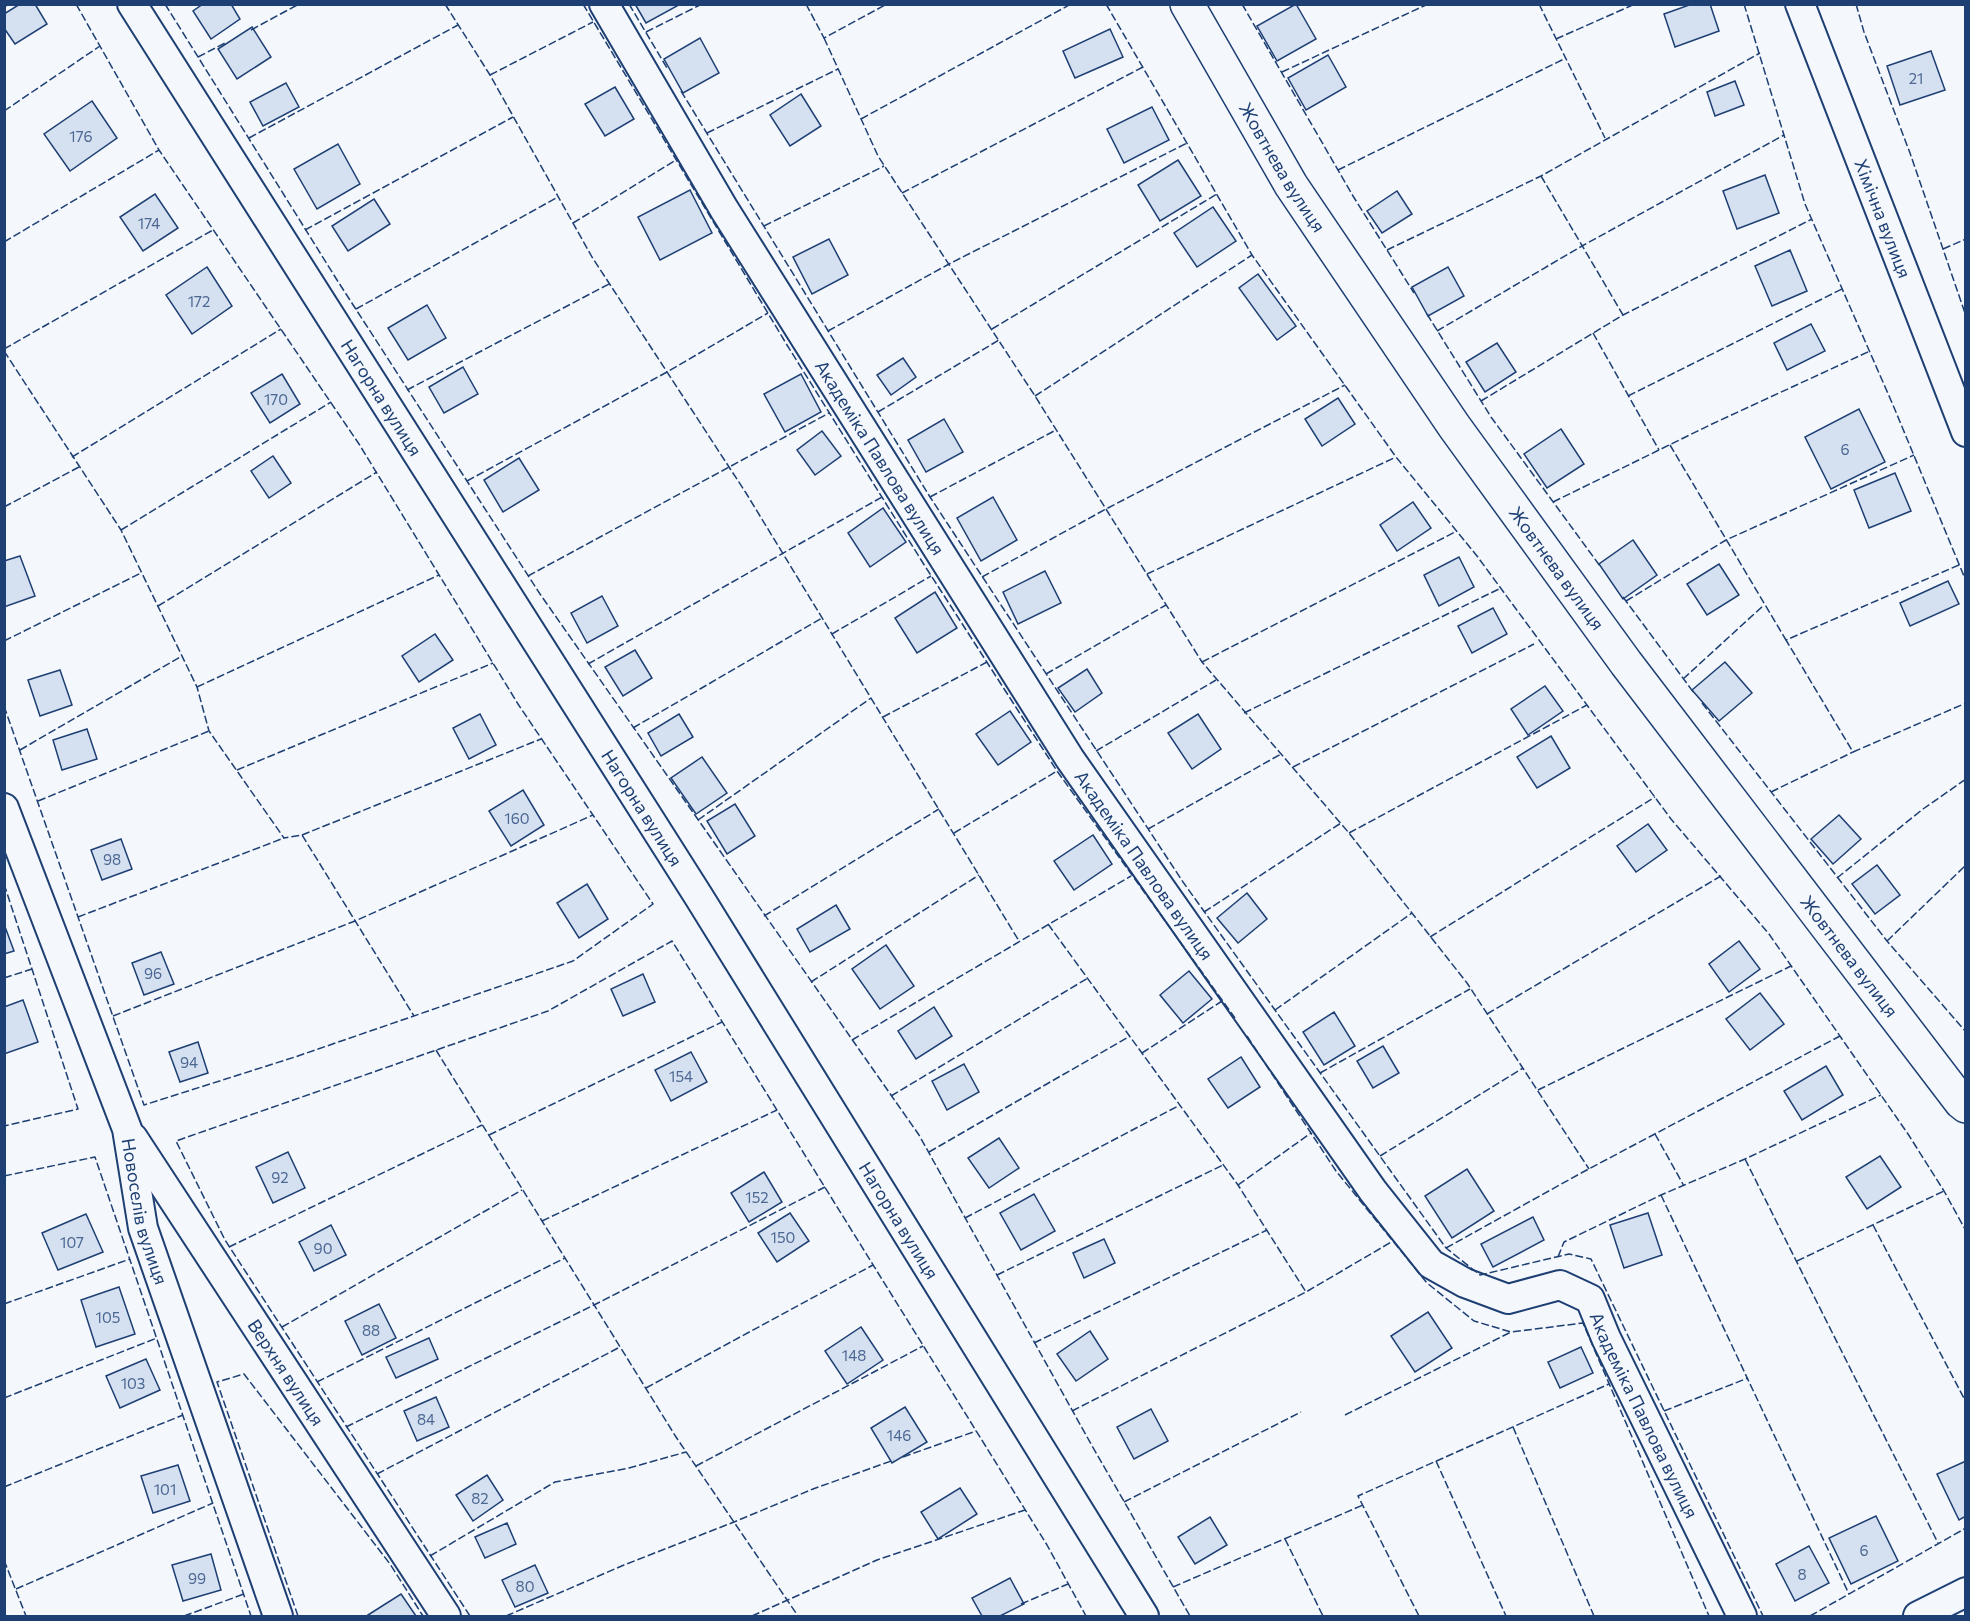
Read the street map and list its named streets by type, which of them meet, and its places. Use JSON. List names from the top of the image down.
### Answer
{
  "streets": {
    "main road": ["Жовтнева вулиця"],
    "street": [
      "Хімічна вулиця",
      "Нагорна вулиця",
      "Академіка Павлова вулиця",
      "Новоселів вулиця",
      "Верхня вулиця"
    ]
  },
  "crossings": [
    ["Новоселів вулиця", "Верхня вулиця"]
  ],
  "house_numbers": [
    "21",
    "176",
    "174",
    "172",
    "170",
    "6",
    "160",
    "98",
    "96",
    "94",
    "154",
    "92",
    "152",
    "150",
    "107",
    "90",
    "105",
    "88",
    "148",
    "103",
    "84",
    "146",
    "101",
    "82",
    "6",
    "8",
    "99",
    "80"
  ]
}
